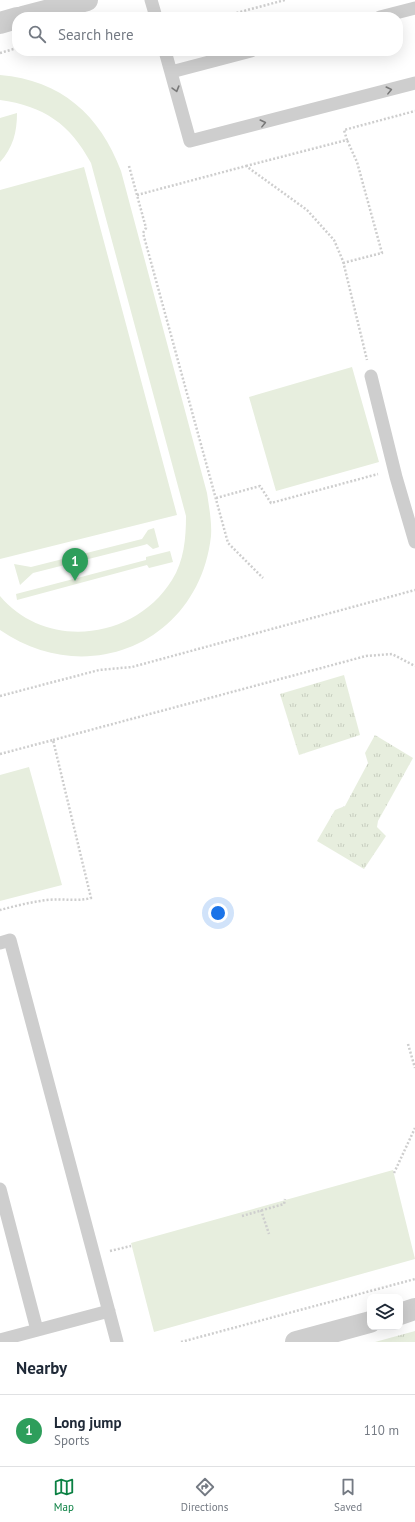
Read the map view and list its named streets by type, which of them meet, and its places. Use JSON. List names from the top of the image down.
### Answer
{
  "page": {
    "search": "Search here",
    "pins": "1",
    "heading": "Nearby",
    "list": [
      {
        "mark": "1",
        "name": "Long jump",
        "note": "Sports",
        "value": "110 m"
      }
    ],
    "nav": ["Map", "Directions", "Saved"]
  }
}
